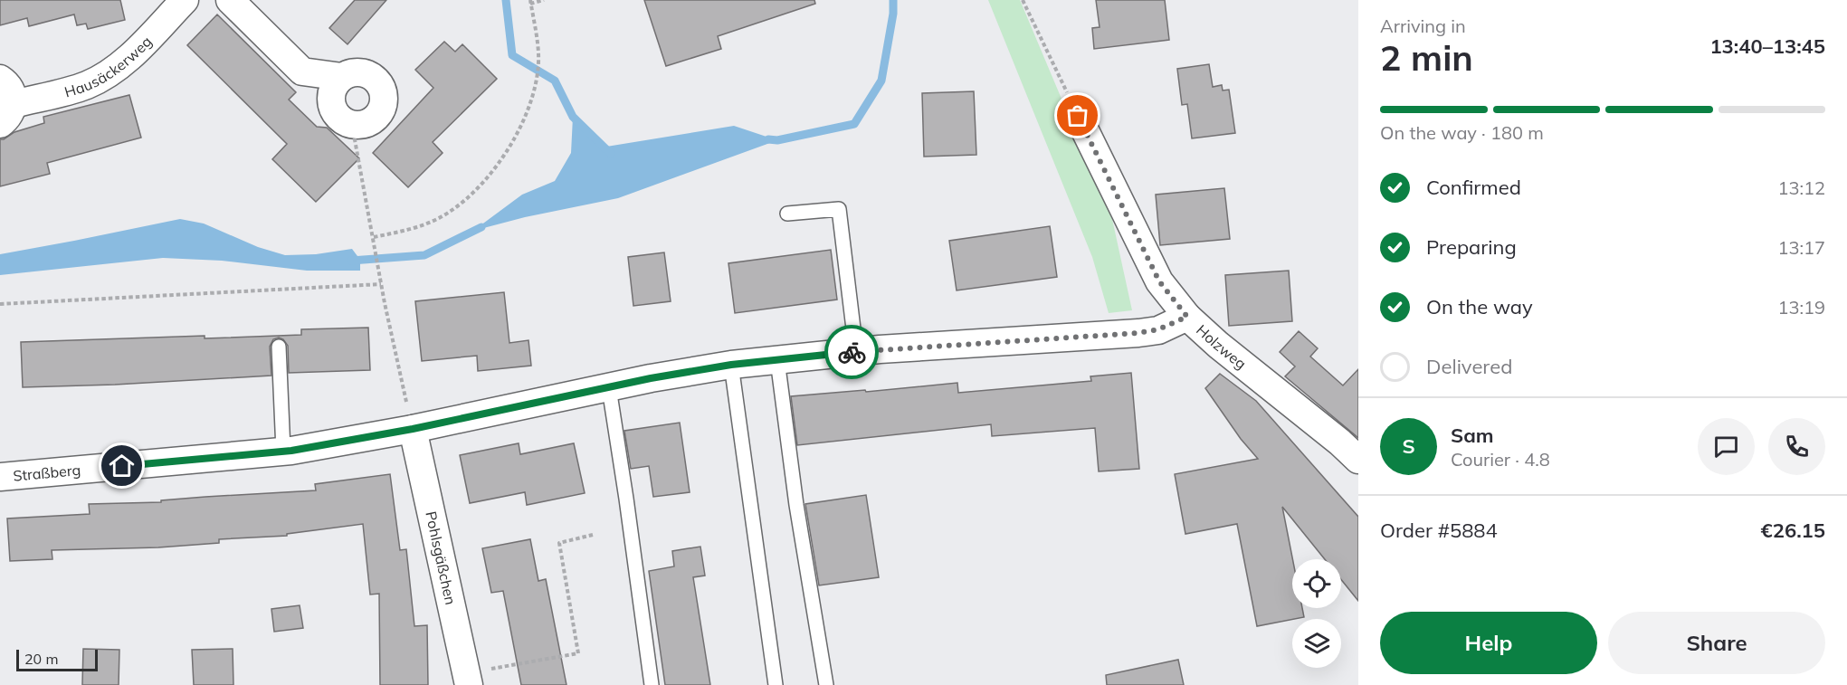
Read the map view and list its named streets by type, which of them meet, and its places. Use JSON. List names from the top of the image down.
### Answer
{
  "streets": {
    "street": [
      "Hausäckerweg",
      "Holzweg",
      "Straßberg",
      "Pohlsgäßchen"
    ]
  },
  "crossings": [
    ["Holzweg", "Straßberg"],
    ["Straßberg", "Pohlsgäßchen"]
  ],
  "scale_bar": "20 m",
  "page": {
    "heading": ["2 min", "Arriving in", "13:40–13:45"],
    "panel": [
      "Sam",
      "Courier · 4.8",
      "Order #5884",
      "€26.15"
    ],
    "bar": "On the way · 180 m",
    "list": [
      ["Confirmed", "13:12"],
      ["Preparing", "13:17"],
      ["On the way", "13:19"],
      "Delivered"
    ],
    "round": "S",
    "buttons": ["Help", "Share"],
    "scale": "20 m"
  }
}
